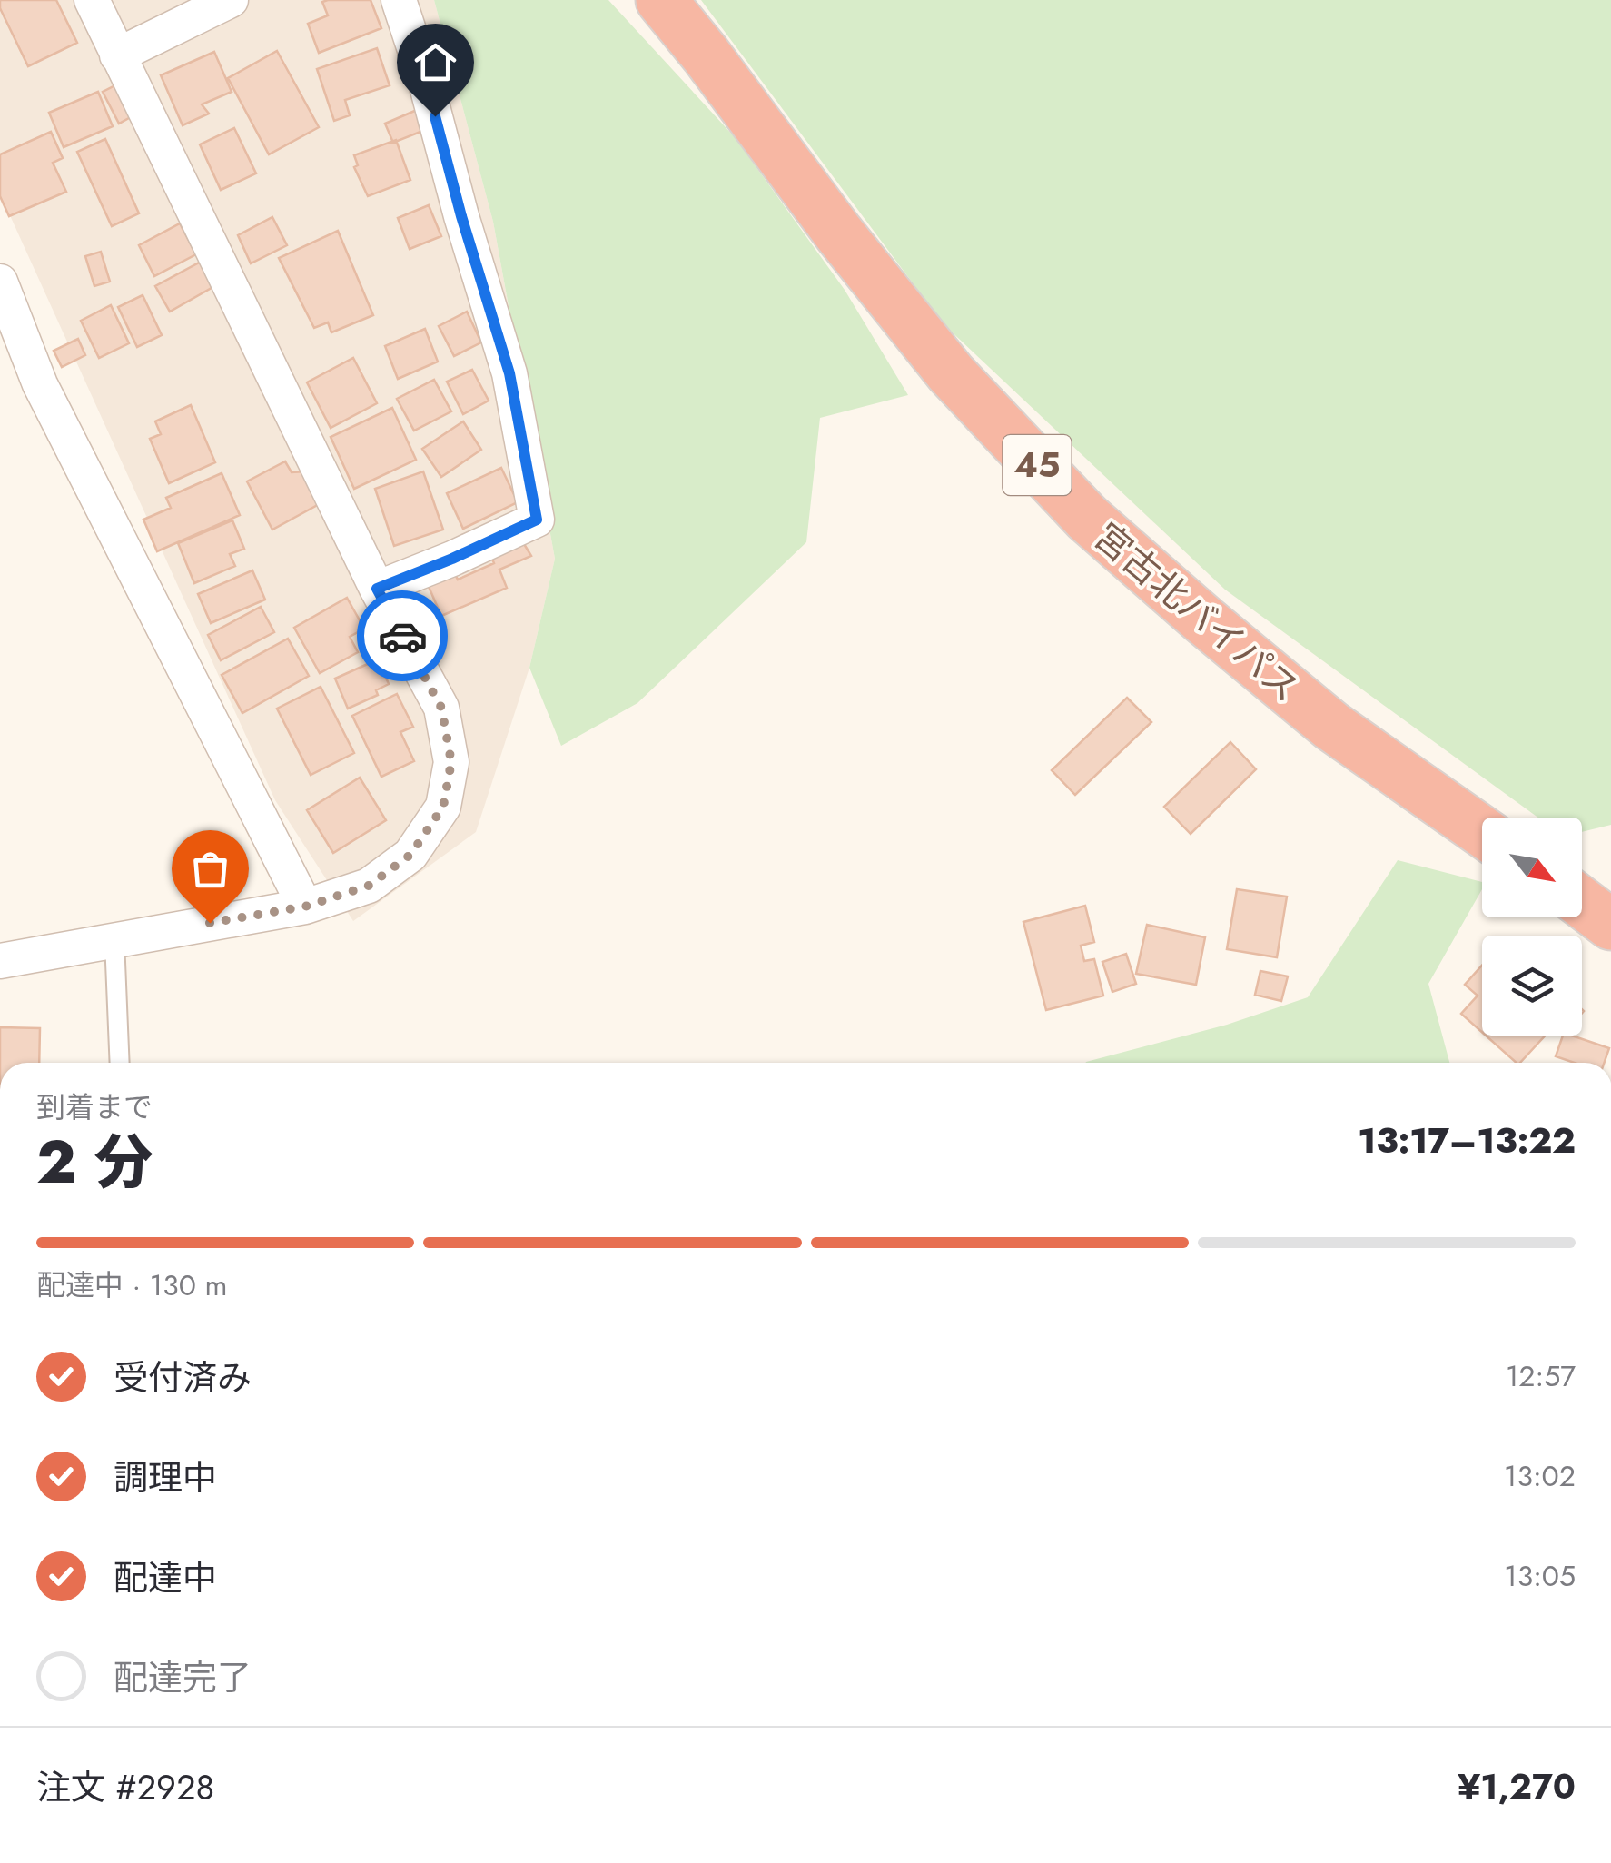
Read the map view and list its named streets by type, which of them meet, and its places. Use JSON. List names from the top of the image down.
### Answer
{
  "streets": {
    "highway": ["45", "宮古北バイパス"]
  },
  "north": "bottom right",
  "page": {
    "heading": ["2 分", "到着まで", "13:17–13:22"],
    "panel": ["注文 #2928", "¥1,270"],
    "bar": "配達中 · 130 m",
    "list": [
      ["受付済み", "12:57"],
      ["調理中", "13:02"],
      ["配達中", "13:05"],
      "配達完了"
    ]
  }
}
